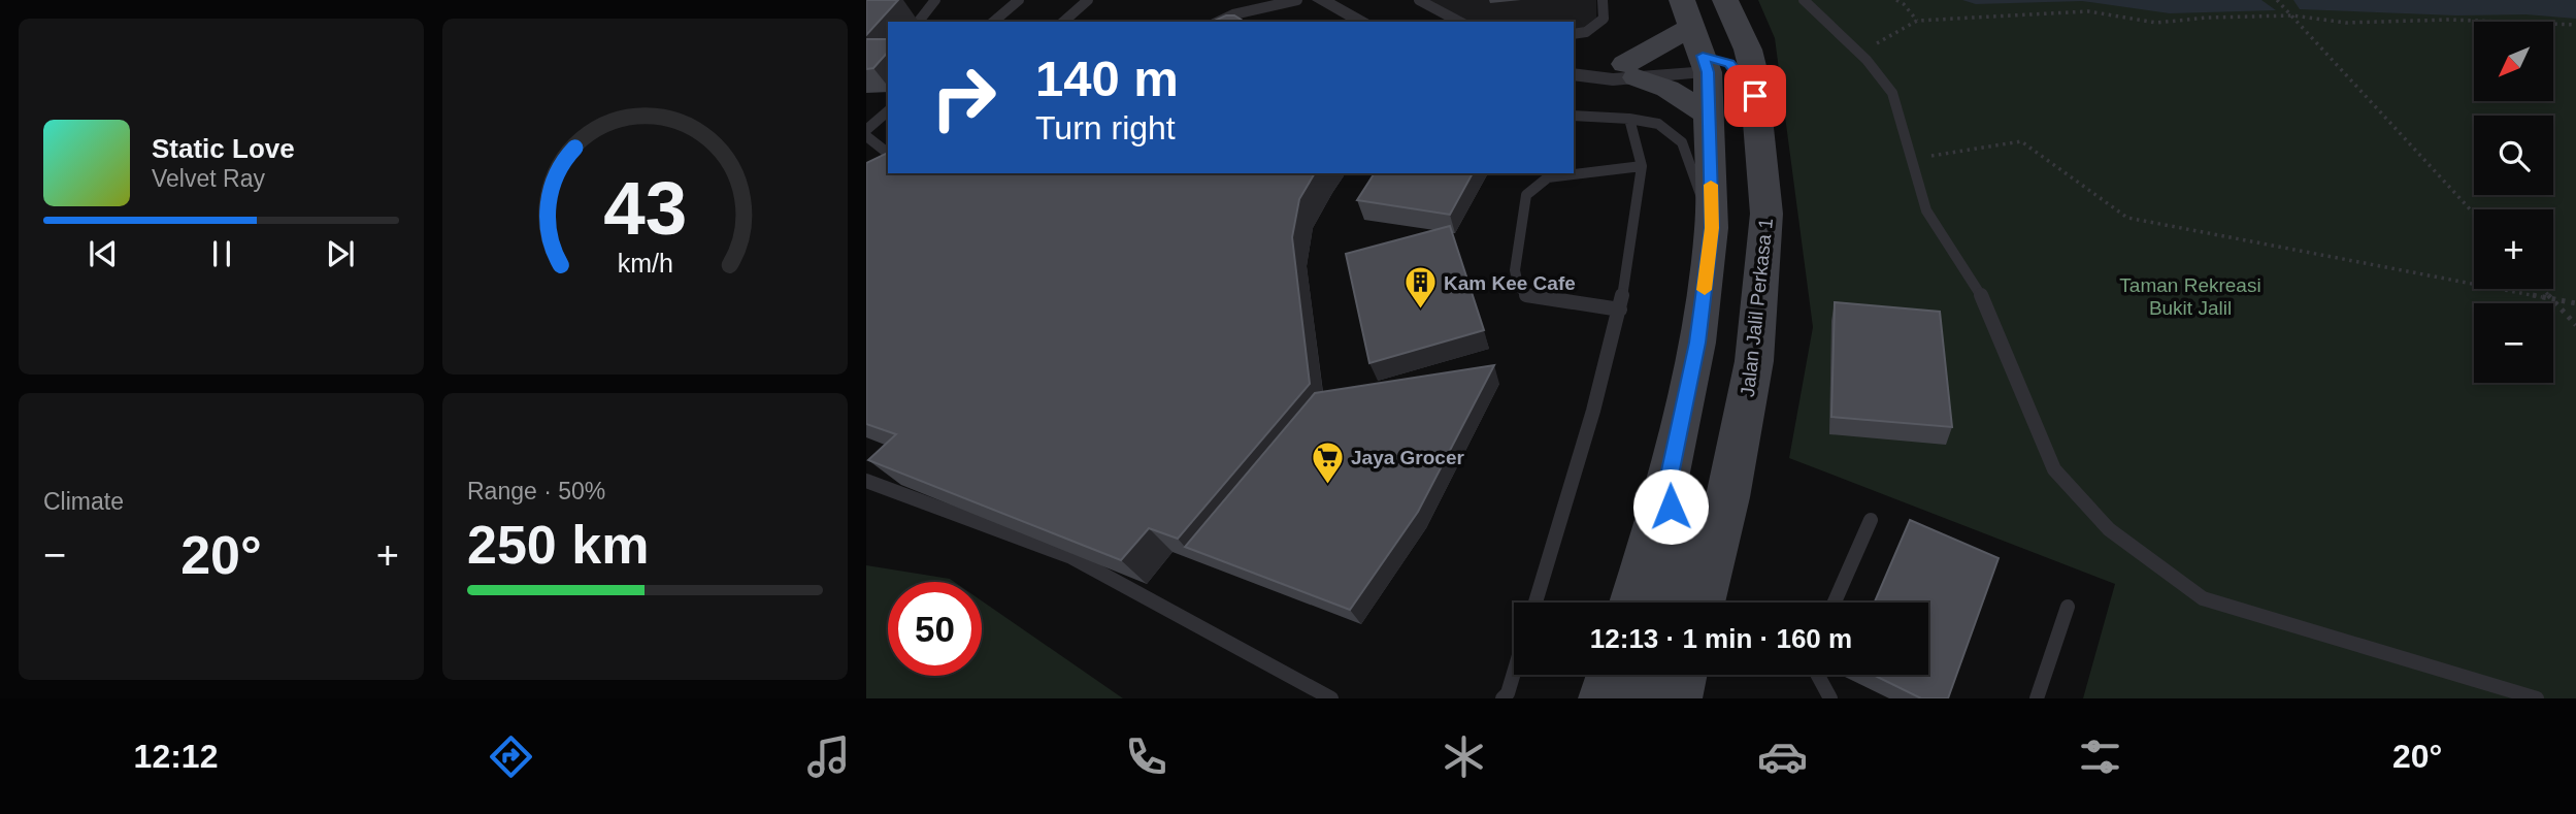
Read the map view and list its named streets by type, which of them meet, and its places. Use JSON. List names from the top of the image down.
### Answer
{
  "streets": {
    "main road": ["Jalan Jalil Perkasa 1"]
  },
  "parks": ["Taman Rekreasi Bukit Jalil"],
  "places": {
    "building": ["Kam Kee Cafe"],
    "supermarket": ["Jaya Grocer"]
  },
  "north": "bottom left",
  "page": {
    "map_buttons": ["+", "−"],
    "turn": ["140 m", "Turn right"],
    "song": ["Static Love", "Velvet Ray"],
    "tile": [
      "Climate",
      ["Range · 50%", "250 km"]
    ],
    "heat": ["−", "20°", "+"],
    "limit": "50",
    "trip": "12:13 · 1 min · 160 m",
    "tabs": ["12:12", "20°"],
    "gauge": ["43", "km/h"]
  }
}
